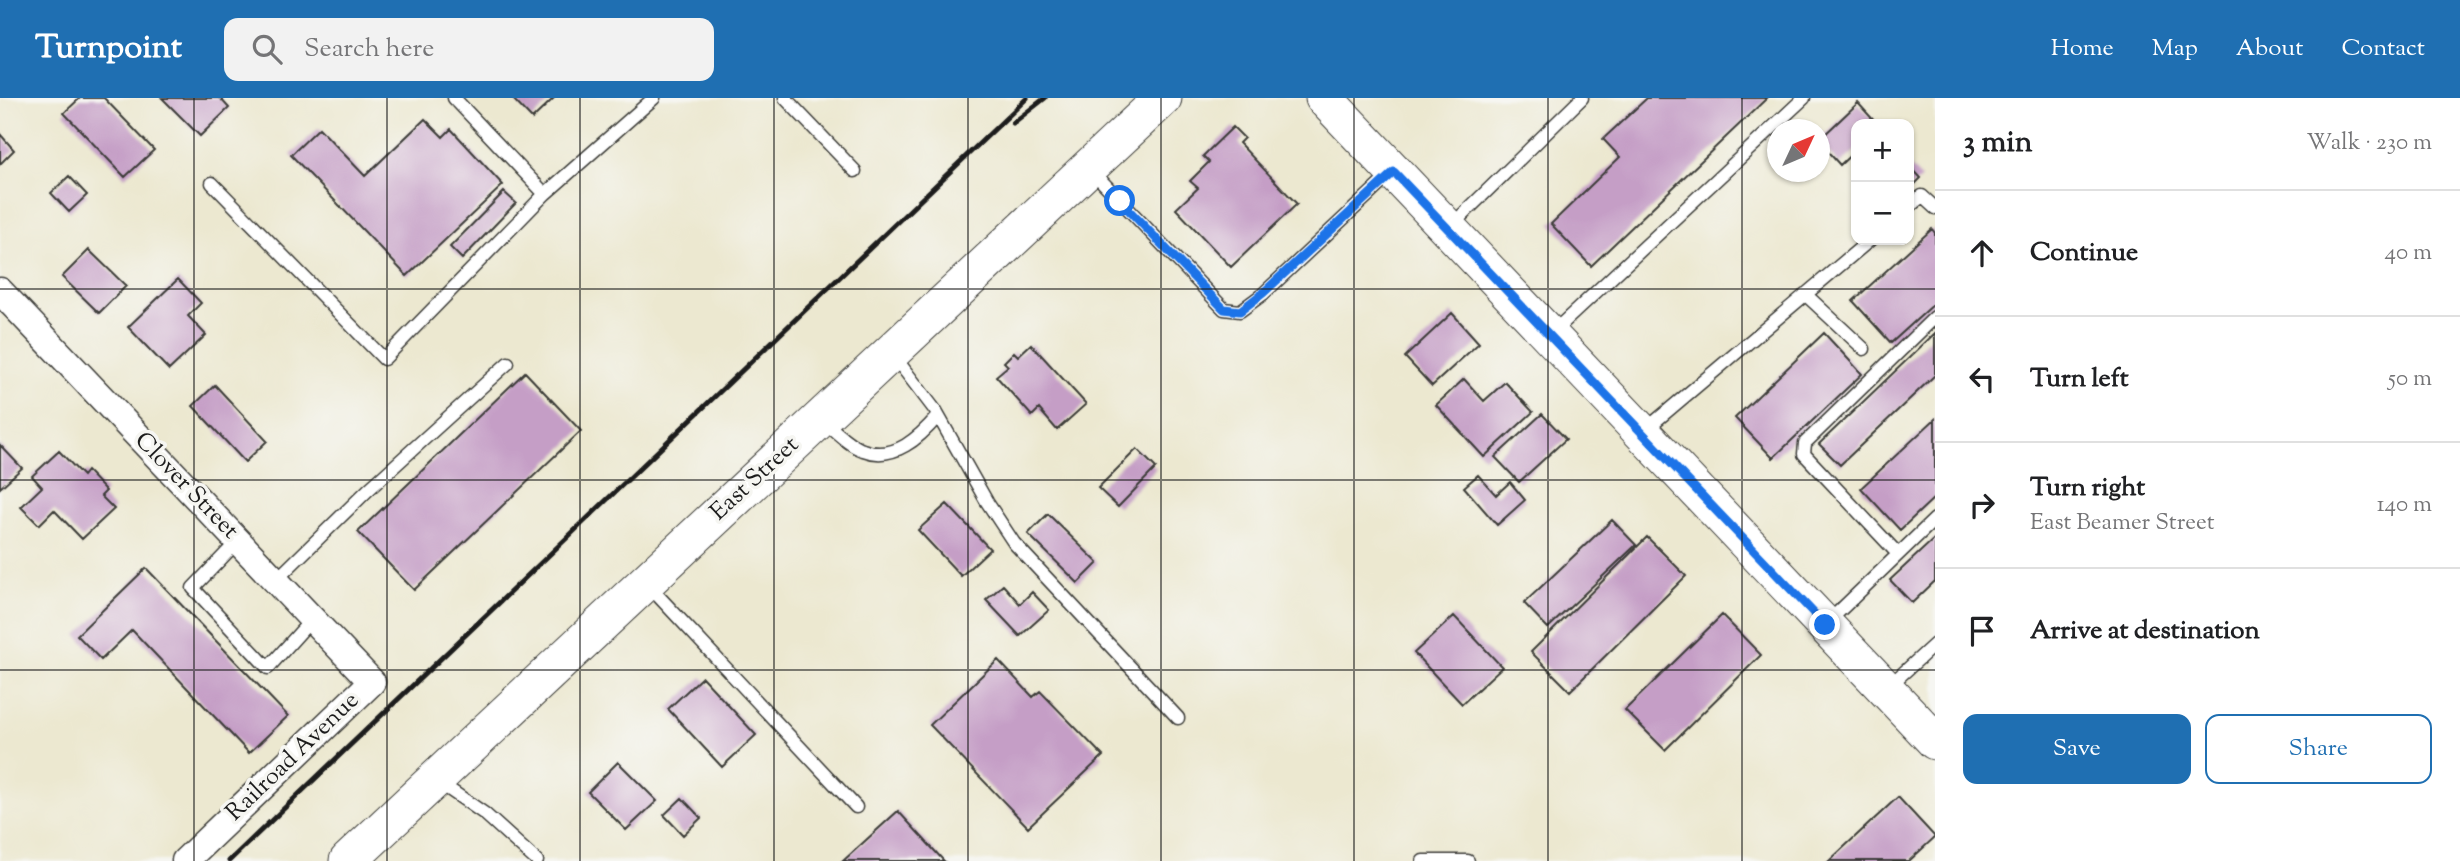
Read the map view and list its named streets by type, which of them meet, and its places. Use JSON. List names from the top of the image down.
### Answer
{
  "streets": {
    "main road": ["East Street"],
    "street": ["Clover Street", "Railroad Avenue"]
  },
  "crossings": [
    ["Clover Street", "Railroad Avenue"]
  ],
  "north": "top right",
  "page": {
    "header": "Turnpoint",
    "search": "Search here",
    "nav": [
      "Home",
      "Map",
      "About",
      "Contact"
    ],
    "heading": ["3 min", "Walk · 230 m"],
    "map_buttons": ["+", "−"],
    "list": [
      ["Continue", "40 m"],
      ["Turn left", "50 m"],
      ["Turn right", "East Beamer Street", "140 m"],
      "Arrive at destination"
    ],
    "buttons": ["Save", "Share"]
  }
}
